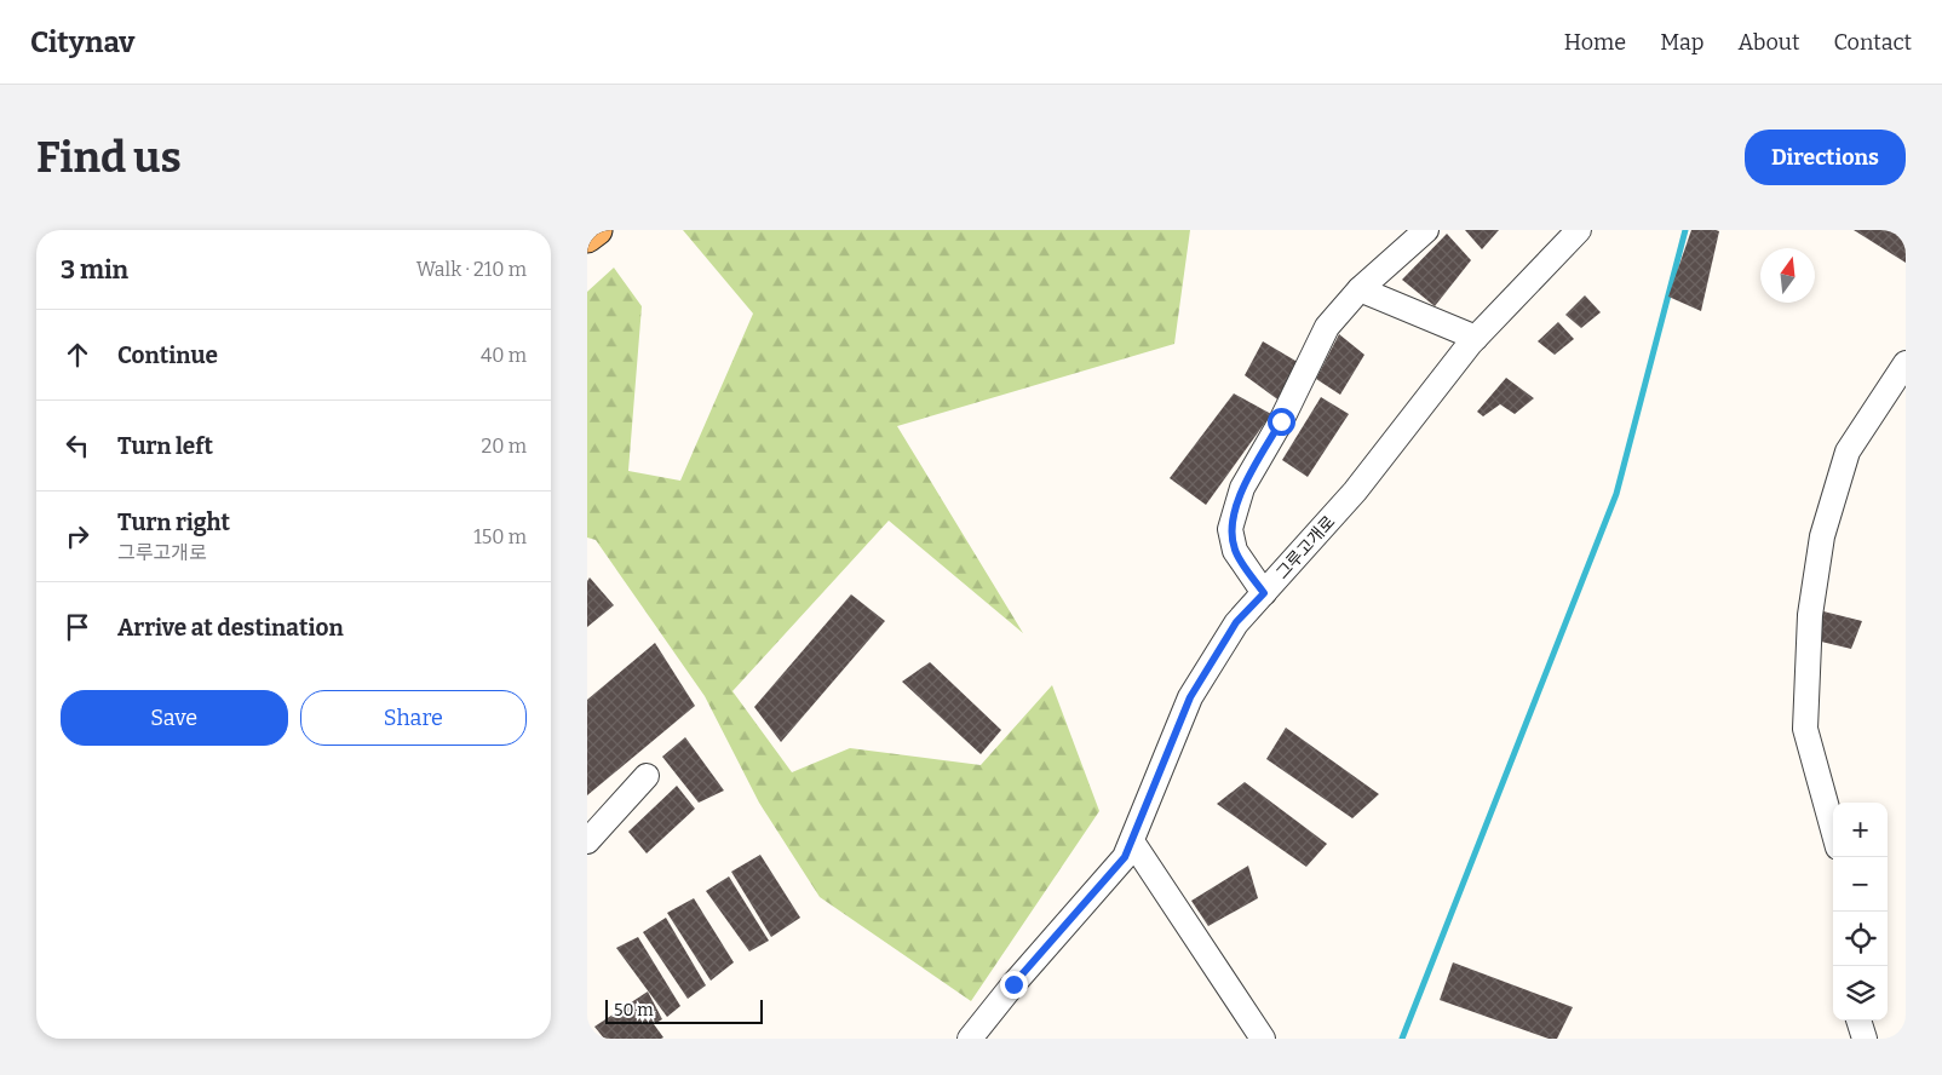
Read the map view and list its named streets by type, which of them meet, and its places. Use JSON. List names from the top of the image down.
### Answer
{
  "streets": {
    "street": ["그루고개로"]
  },
  "scale_bar": "50 m",
  "north": "top",
  "page": {
    "header": "Citynav",
    "nav": [
      "Home",
      "Map",
      "About",
      "Contact"
    ],
    "buttons": [
      "Directions",
      ["Save", "Share"]
    ],
    "title": "Find us",
    "heading": ["3 min", "Walk · 210 m"],
    "list": [
      ["Continue", "40 m"],
      ["Turn left", "20 m"],
      ["Turn right", "그루고개로", "150 m"],
      "Arrive at destination"
    ],
    "map_buttons": ["+", "−"],
    "scale": "50 m"
  }
}
